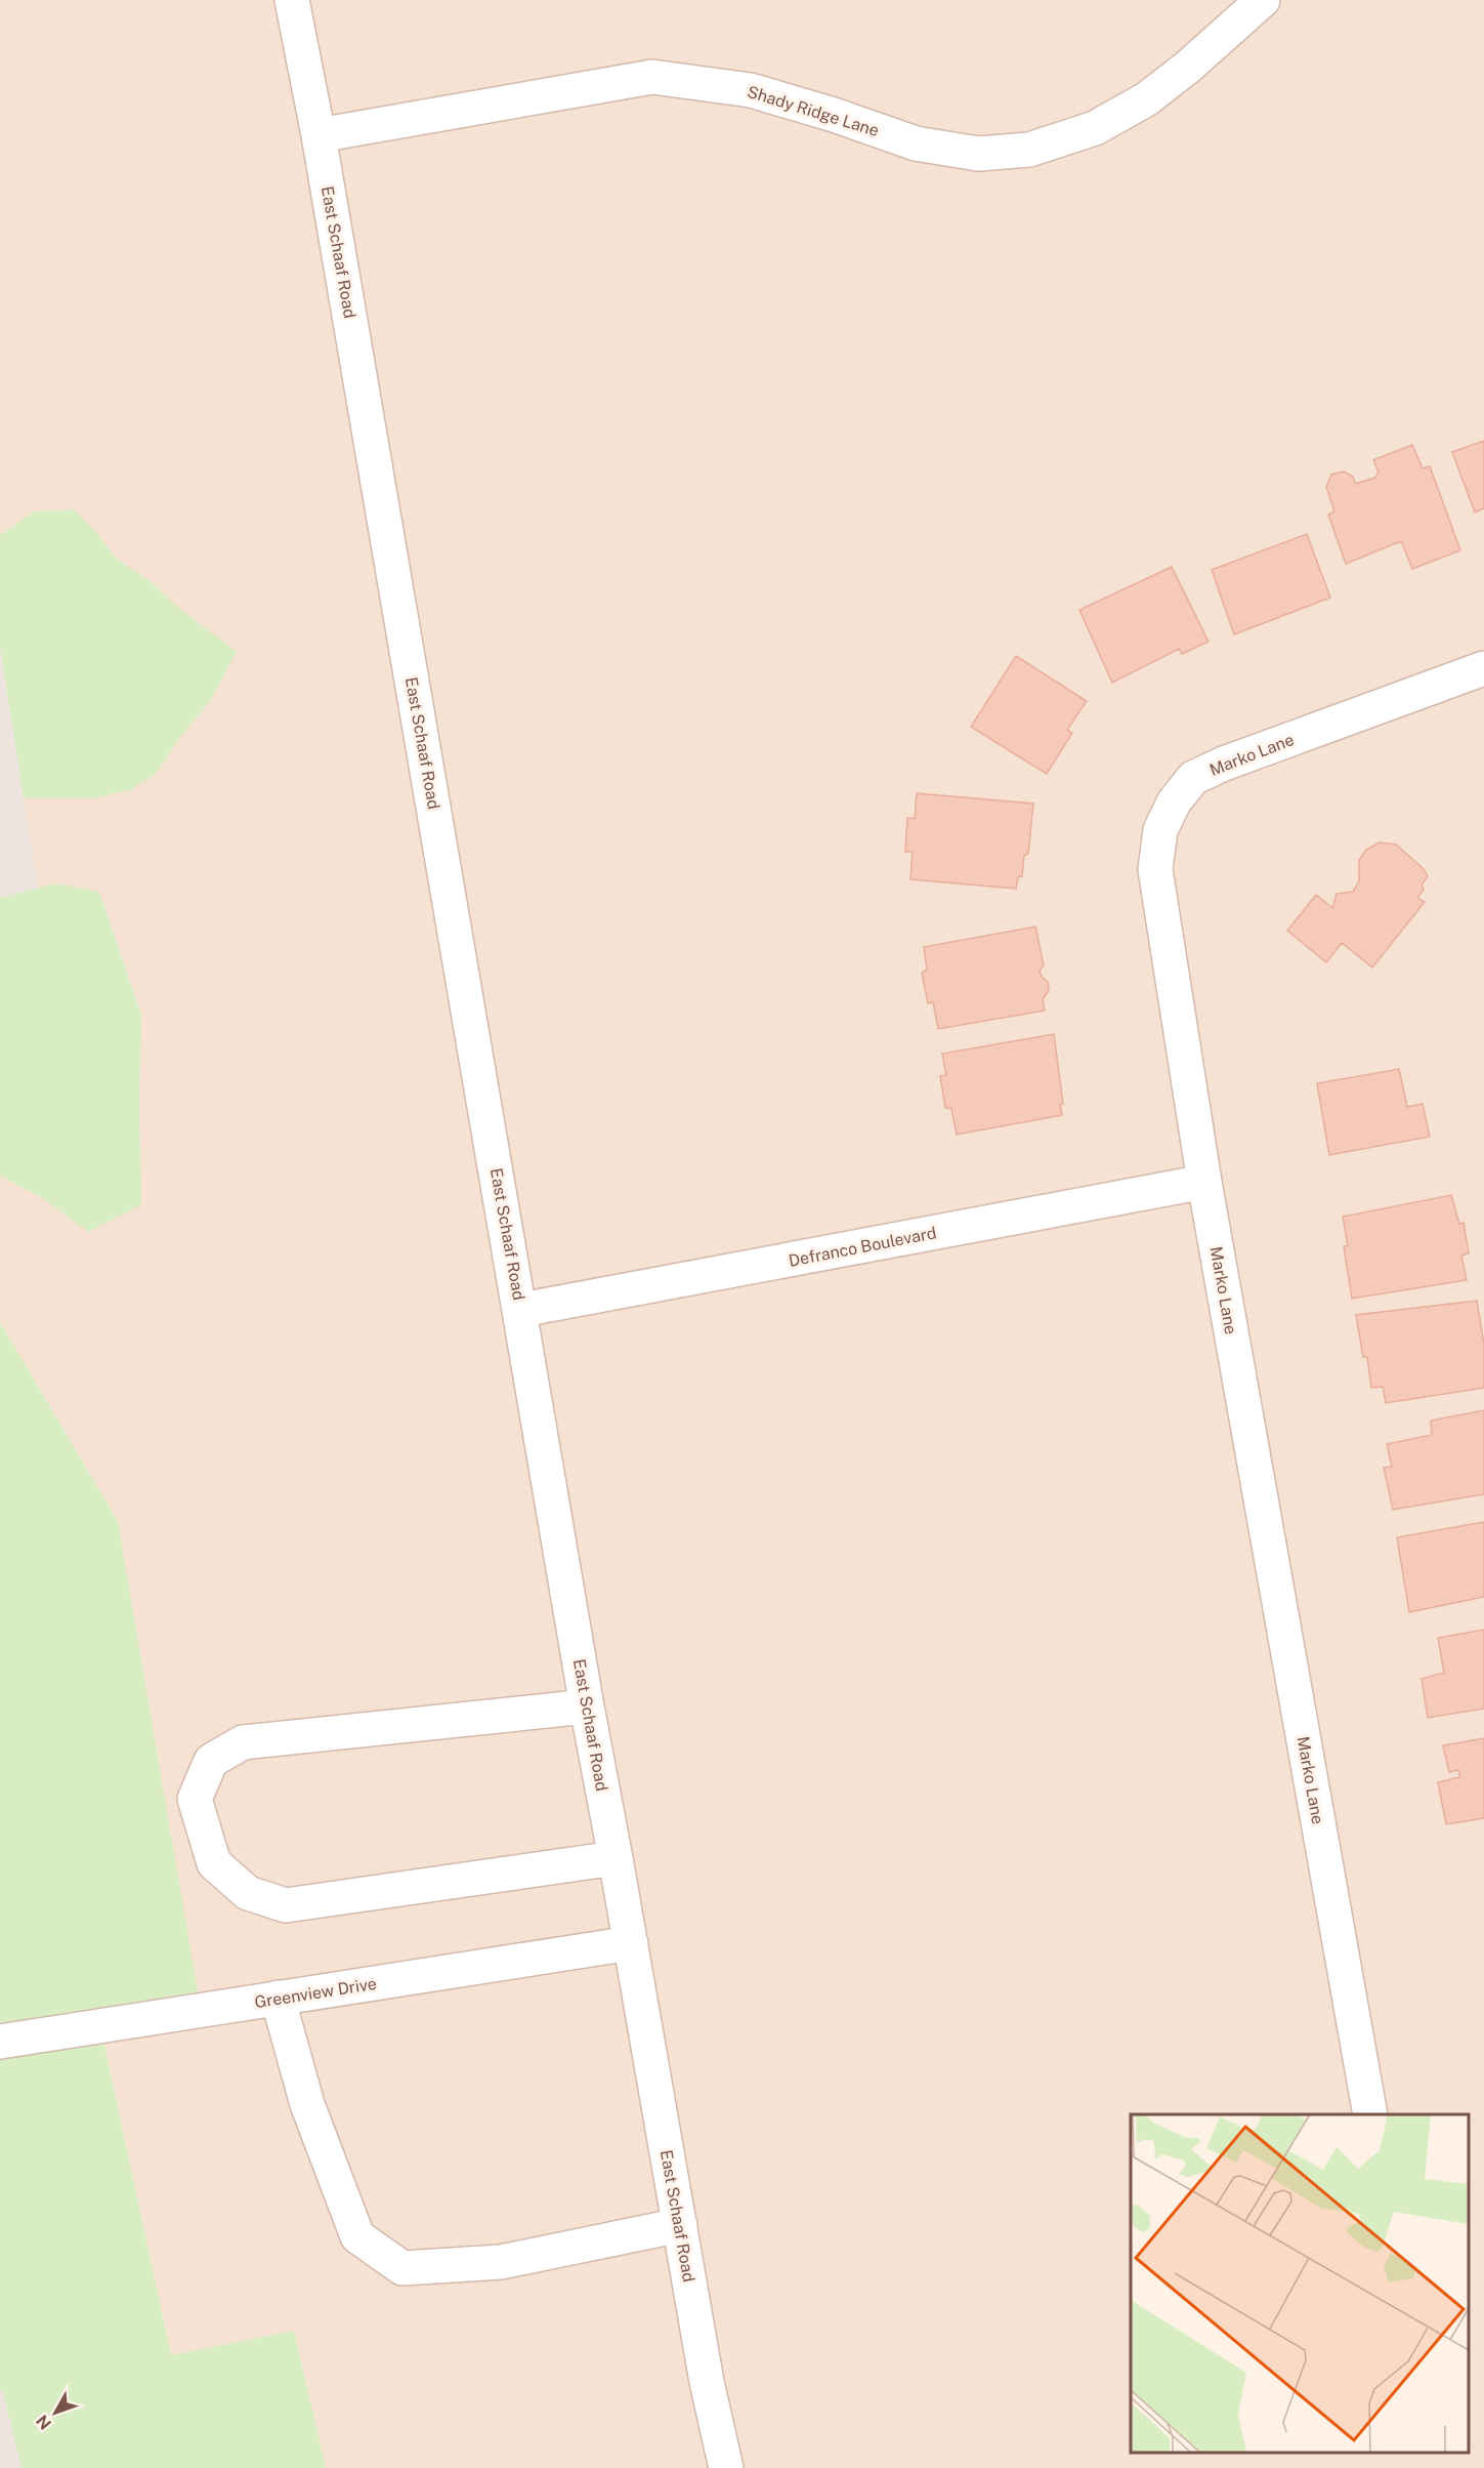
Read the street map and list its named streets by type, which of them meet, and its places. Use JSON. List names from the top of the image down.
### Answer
{
  "streets": {
    "street": [
      "Shady Ridge Lane",
      "East Schaaf Road",
      "Marko Lane",
      "Defranco Boulevard",
      "Greenview Drive"
    ]
  },
  "crossings": [
    ["Shady Ridge Lane", "East Schaaf Road"],
    ["East Schaaf Road", "Defranco Boulevard"],
    ["East Schaaf Road", "Greenview Drive"],
    ["Marko Lane", "Defranco Boulevard"]
  ],
  "north": "bottom left"
}
